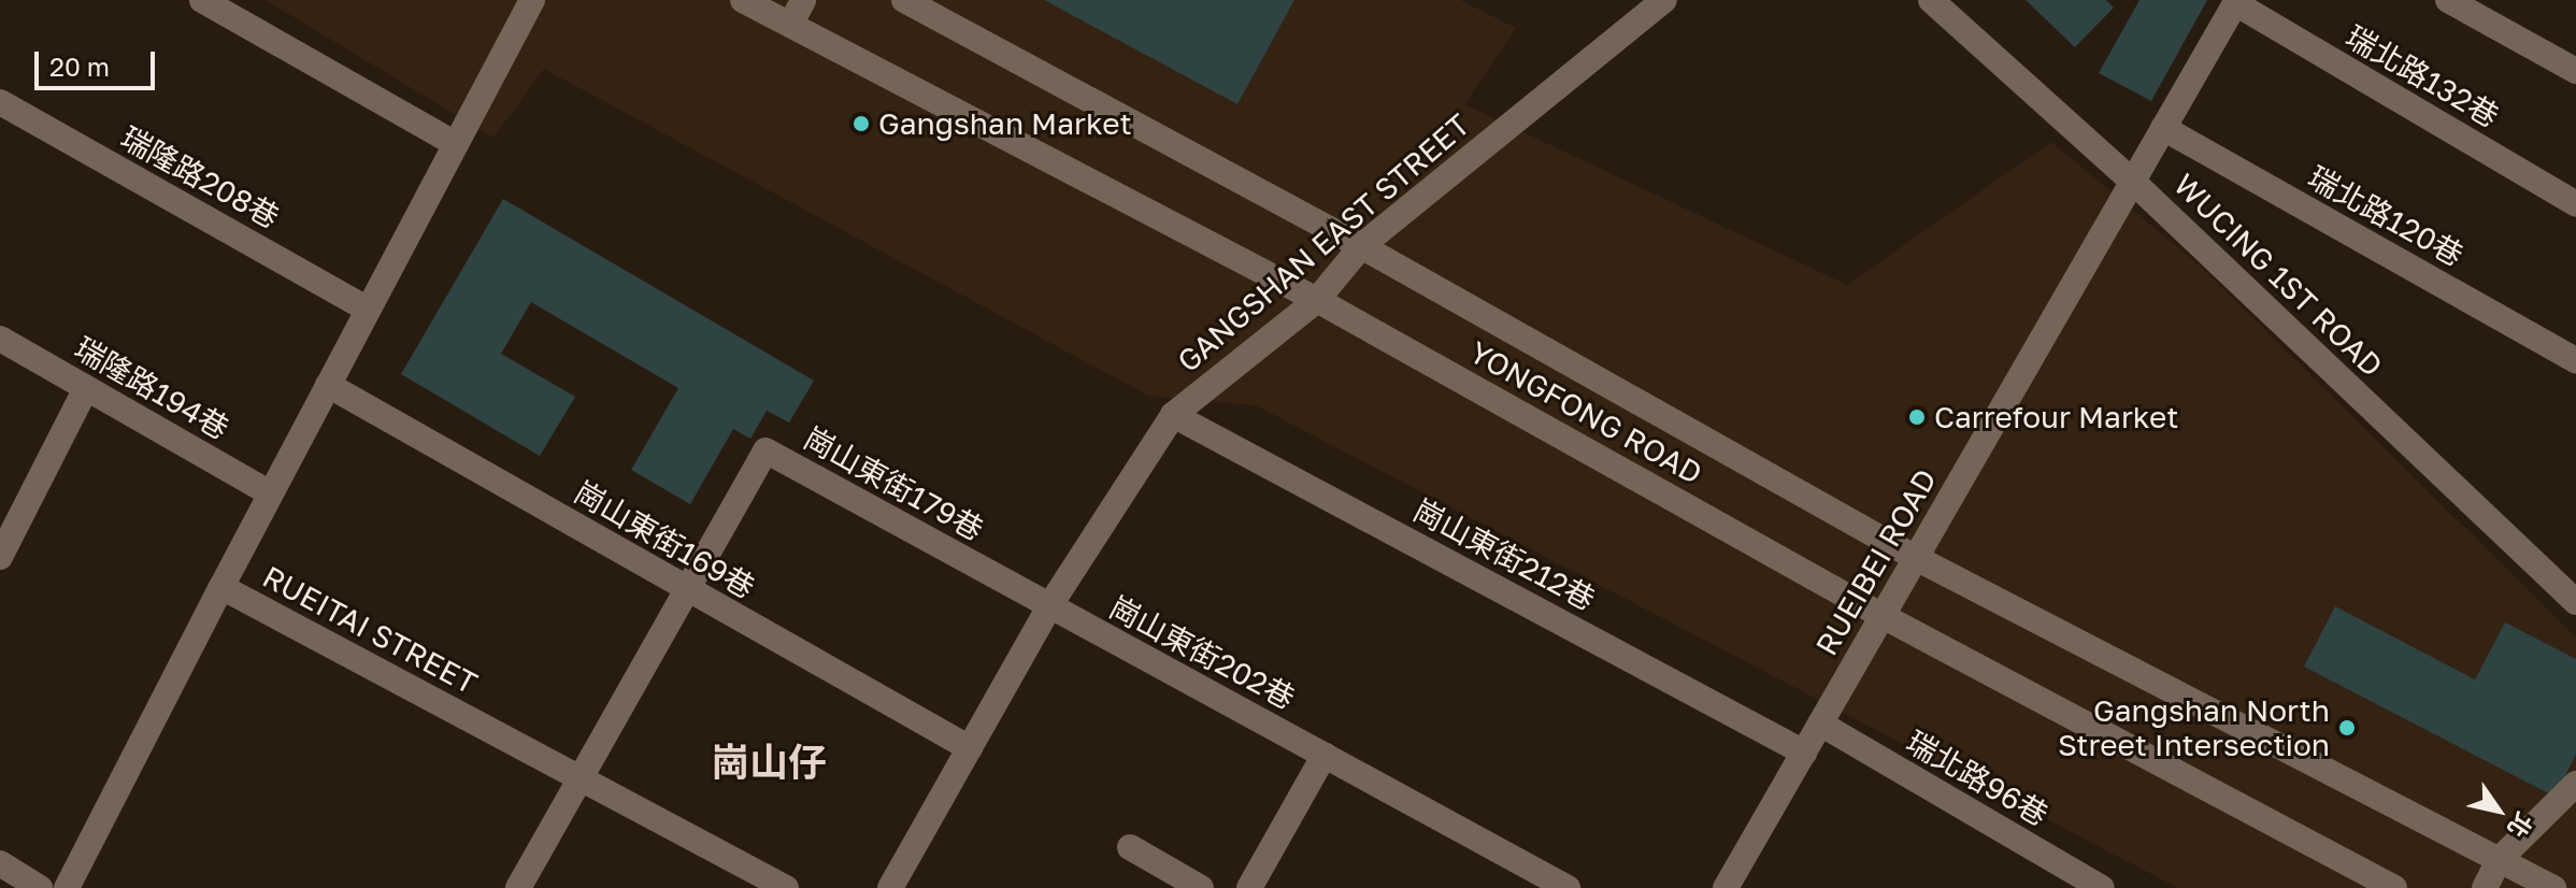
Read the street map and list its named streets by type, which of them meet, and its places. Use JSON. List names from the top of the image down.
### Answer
{
  "streets": {
    "street": [
      "瑞北路132巷",
      "瑞隆路208巷",
      "瑞北路120巷",
      "GANGSHAN EAST STREET",
      "WUCING 1ST ROAD",
      "瑞隆路194巷",
      "YONGFONG ROAD",
      "崗山東街179巷",
      "崗山東街169巷",
      "崗山東街212巷",
      "RUEIBEI ROAD",
      "RUEITAI STREET",
      "崗山東街202巷",
      "瑞北路96巷"
    ]
  },
  "crossings": [
    ["瑞北路132巷", "RUEIBEI ROAD"],
    ["瑞北路120巷", "RUEIBEI ROAD"],
    ["GANGSHAN EAST STREET", "YONGFONG ROAD"],
    ["GANGSHAN EAST STREET", "崗山東街179巷"],
    ["GANGSHAN EAST STREET", "崗山東街169巷"],
    ["GANGSHAN EAST STREET", "崗山東街212巷"],
    ["GANGSHAN EAST STREET", "崗山東街202巷"],
    ["WUCING 1ST ROAD", "RUEIBEI ROAD"],
    ["YONGFONG ROAD", "RUEIBEI ROAD"],
    ["崗山東街179巷", "崗山東街169巷"],
    ["崗山東街179巷", "RUEITAI STREET"],
    ["崗山東街179巷", "崗山東街202巷"],
    ["崗山東街212巷", "RUEIBEI ROAD"],
    ["RUEIBEI ROAD", "瑞北路96巷"]
  ],
  "districts": ["崗山仔"],
  "places": ["Gangshan Market", "Carrefour Market", "Gangshan North Street Intersection"],
  "scale_bar": "20 m",
  "north": "bottom right"
}
